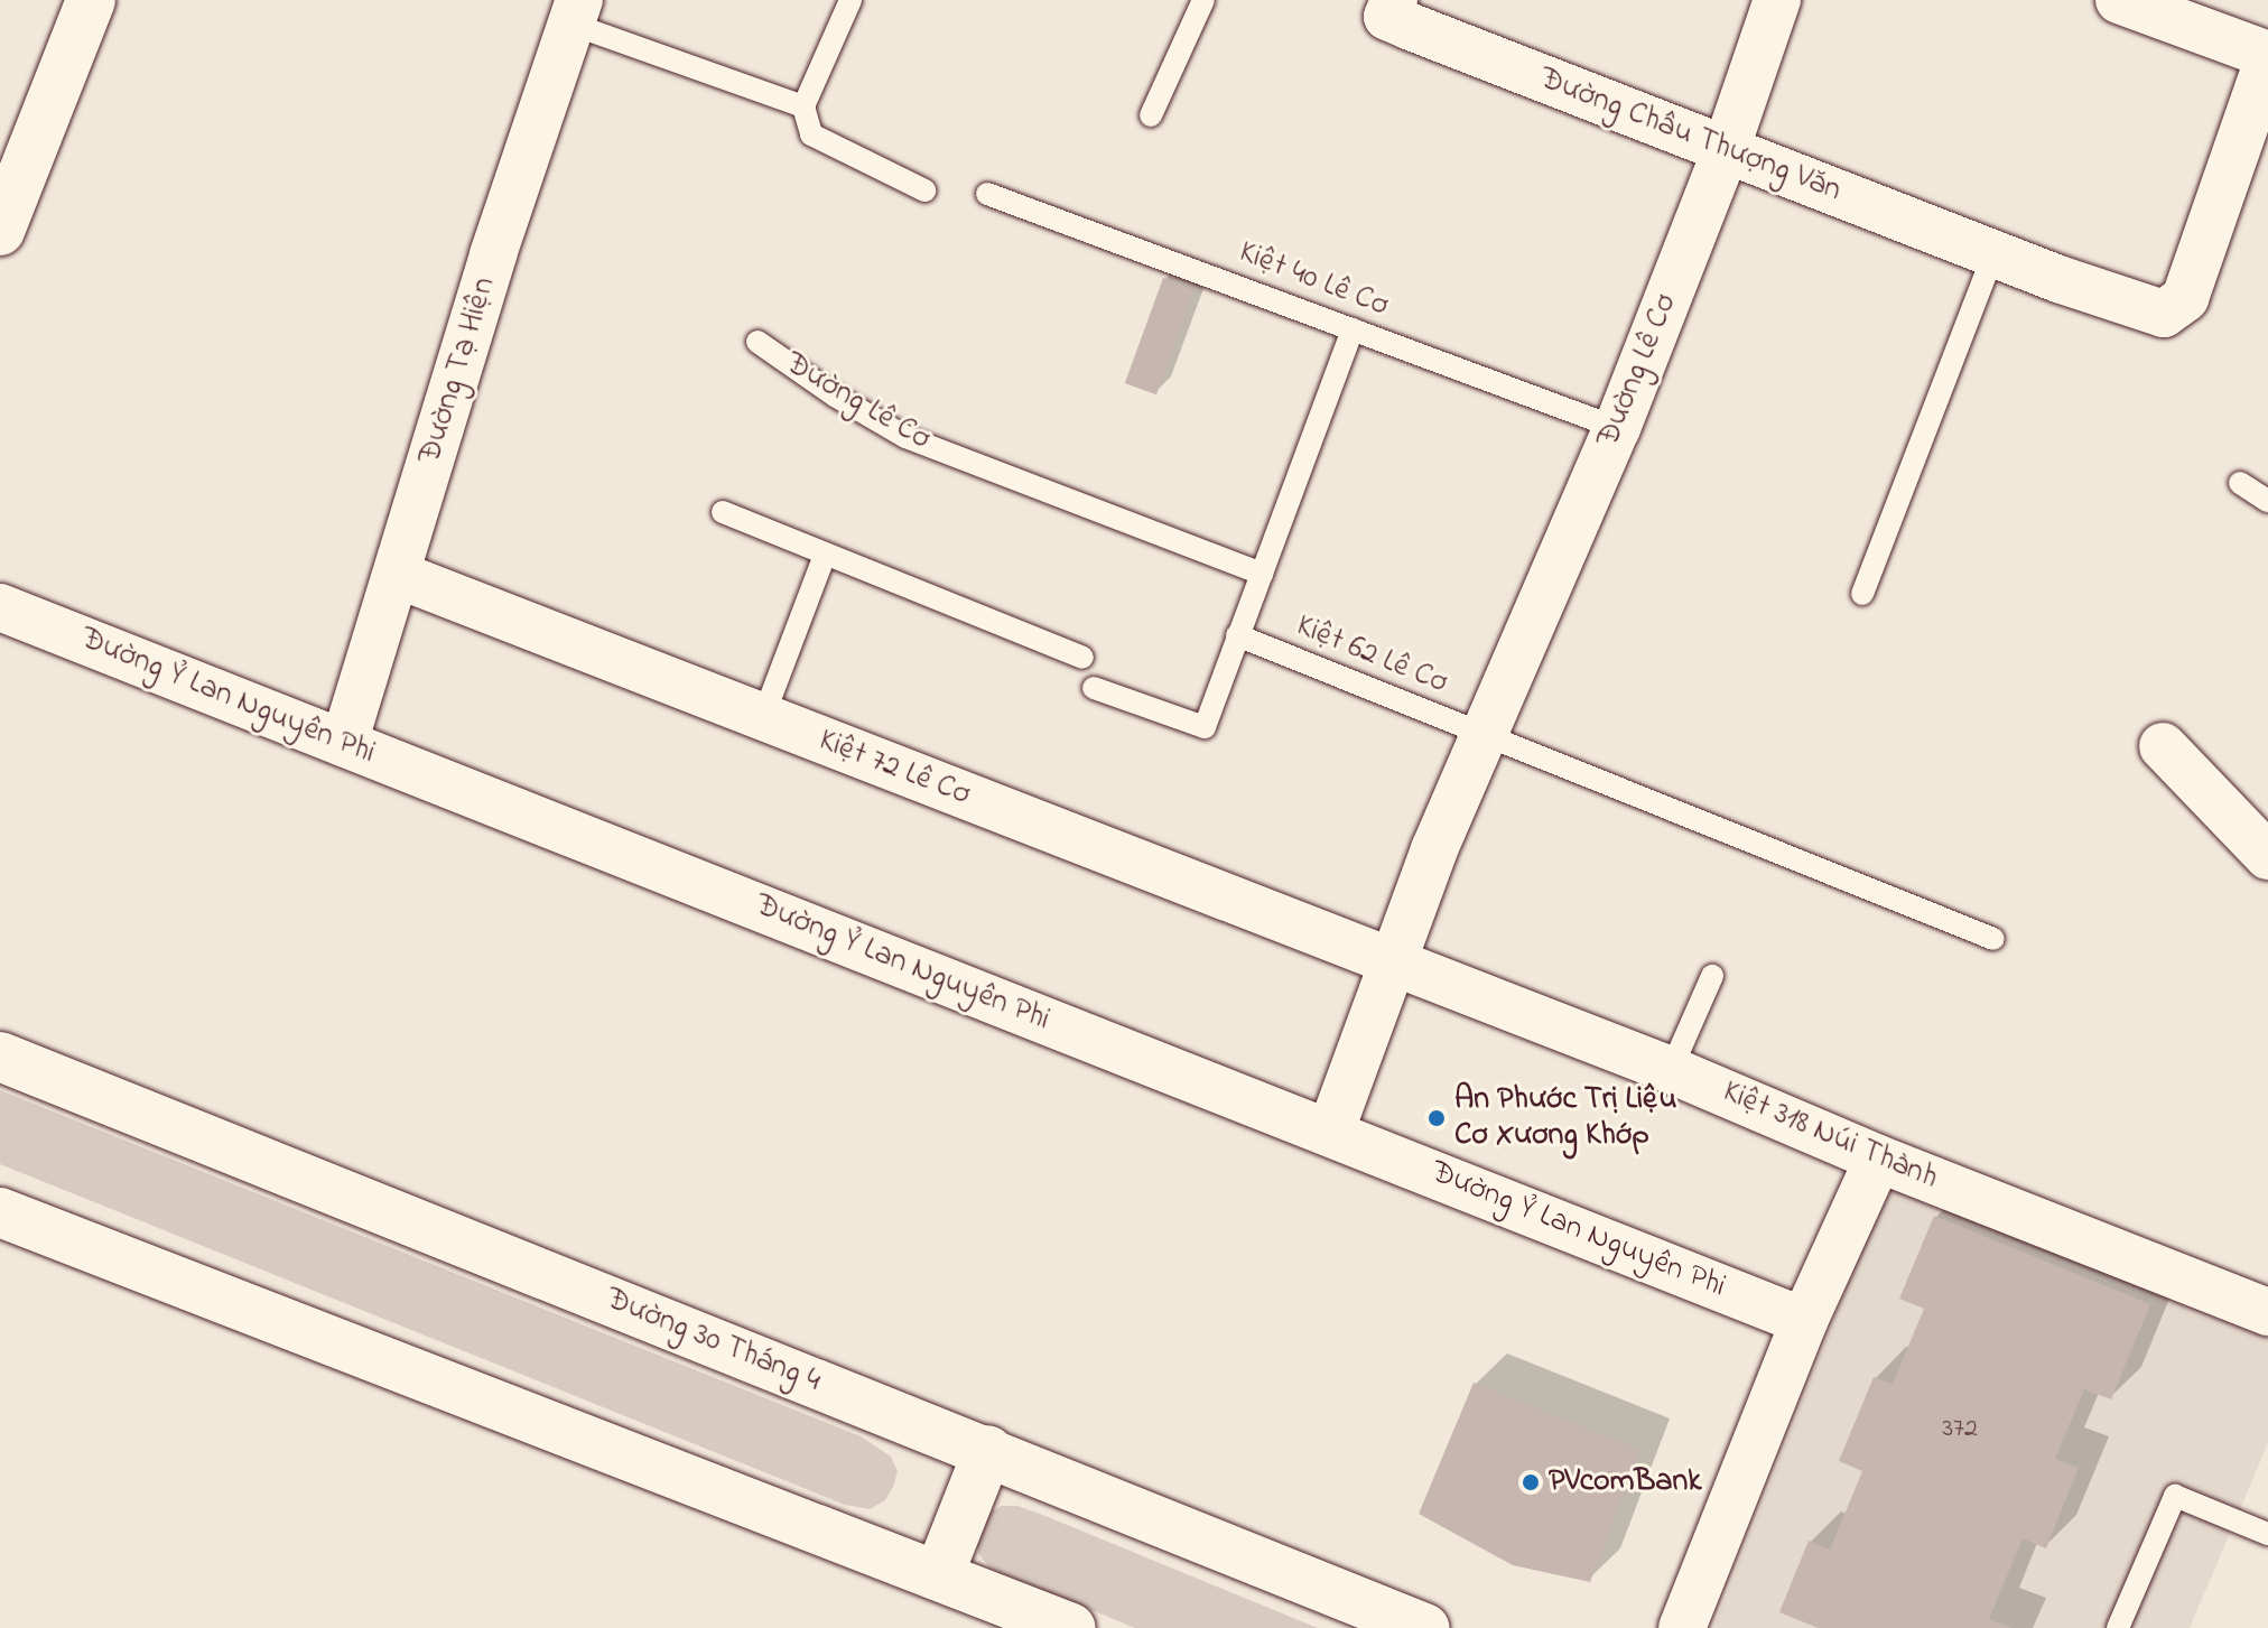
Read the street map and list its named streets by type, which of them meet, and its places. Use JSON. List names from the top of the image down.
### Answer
{
  "streets": {
    "street": [
      "Đường Châu Thượng Văn",
      "Đường Tạ Hiện",
      "Đường Lê Cơ",
      "Đường Ỷ Lan Nguyên Phi",
      "Kiệt 72 Lê Cơ",
      "Kiệt 318 Núi Thành",
      "Đường 30 Tháng 4"
    ],
    "lane": ["Kiệt 40 Lê Cơ", "Kiệt 62 Lê Cơ"]
  },
  "crossings": [
    ["Đường Châu Thượng Văn", "Đường Lê Cơ"],
    ["Kiệt 40 Lê Cơ", "Đường Lê Cơ"],
    ["Đường Tạ Hiện", "Đường Ỷ Lan Nguyên Phi"],
    ["Đường Tạ Hiện", "Kiệt 72 Lê Cơ"],
    ["Đường Lê Cơ", "Kiệt 62 Lê Cơ"],
    ["Đường Lê Cơ", "Đường Ỷ Lan Nguyên Phi"],
    ["Đường Lê Cơ", "Kiệt 72 Lê Cơ"],
    ["Đường Lê Cơ", "Kiệt 318 Núi Thành"],
    ["Kiệt 72 Lê Cơ", "Kiệt 318 Núi Thành"]
  ],
  "places": ["An Phước Trị Liệu Cơ Xương Khớp", "PVcomBank"],
  "house_numbers": ["372"]
}
